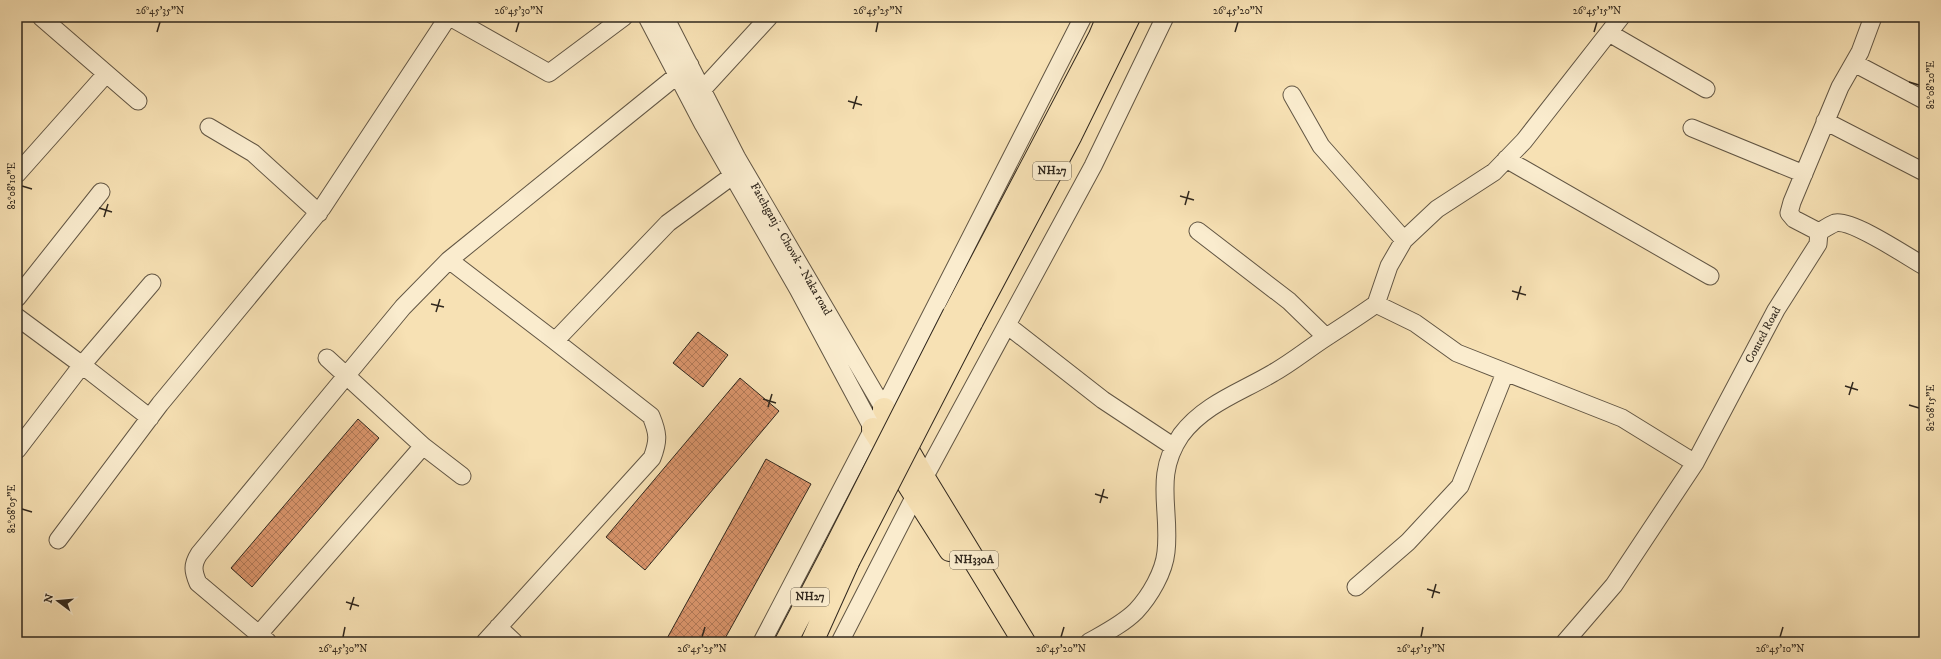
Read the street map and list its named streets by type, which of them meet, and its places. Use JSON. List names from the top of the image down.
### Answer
{
  "streets": {
    "highway": ["NH27", "Fatehganj - Chowk - Naka road", "NH330A"],
    "street": ["Conted Road"]
  },
  "crossings": [
    ["Fatehganj - Chowk - Naka road", "NH330A"]
  ],
  "north": "left",
  "coordinates": [
    "26°45'35\"N",
    "26°45'30\"N",
    "26°45'25\"N",
    "26°45'20\"N",
    "26°45'15\"N",
    "82°08'20\"E",
    "82°08'10\"E",
    "82°08'15\"E",
    "82°08'05\"E",
    "26°45'10\"N"
  ]
}
